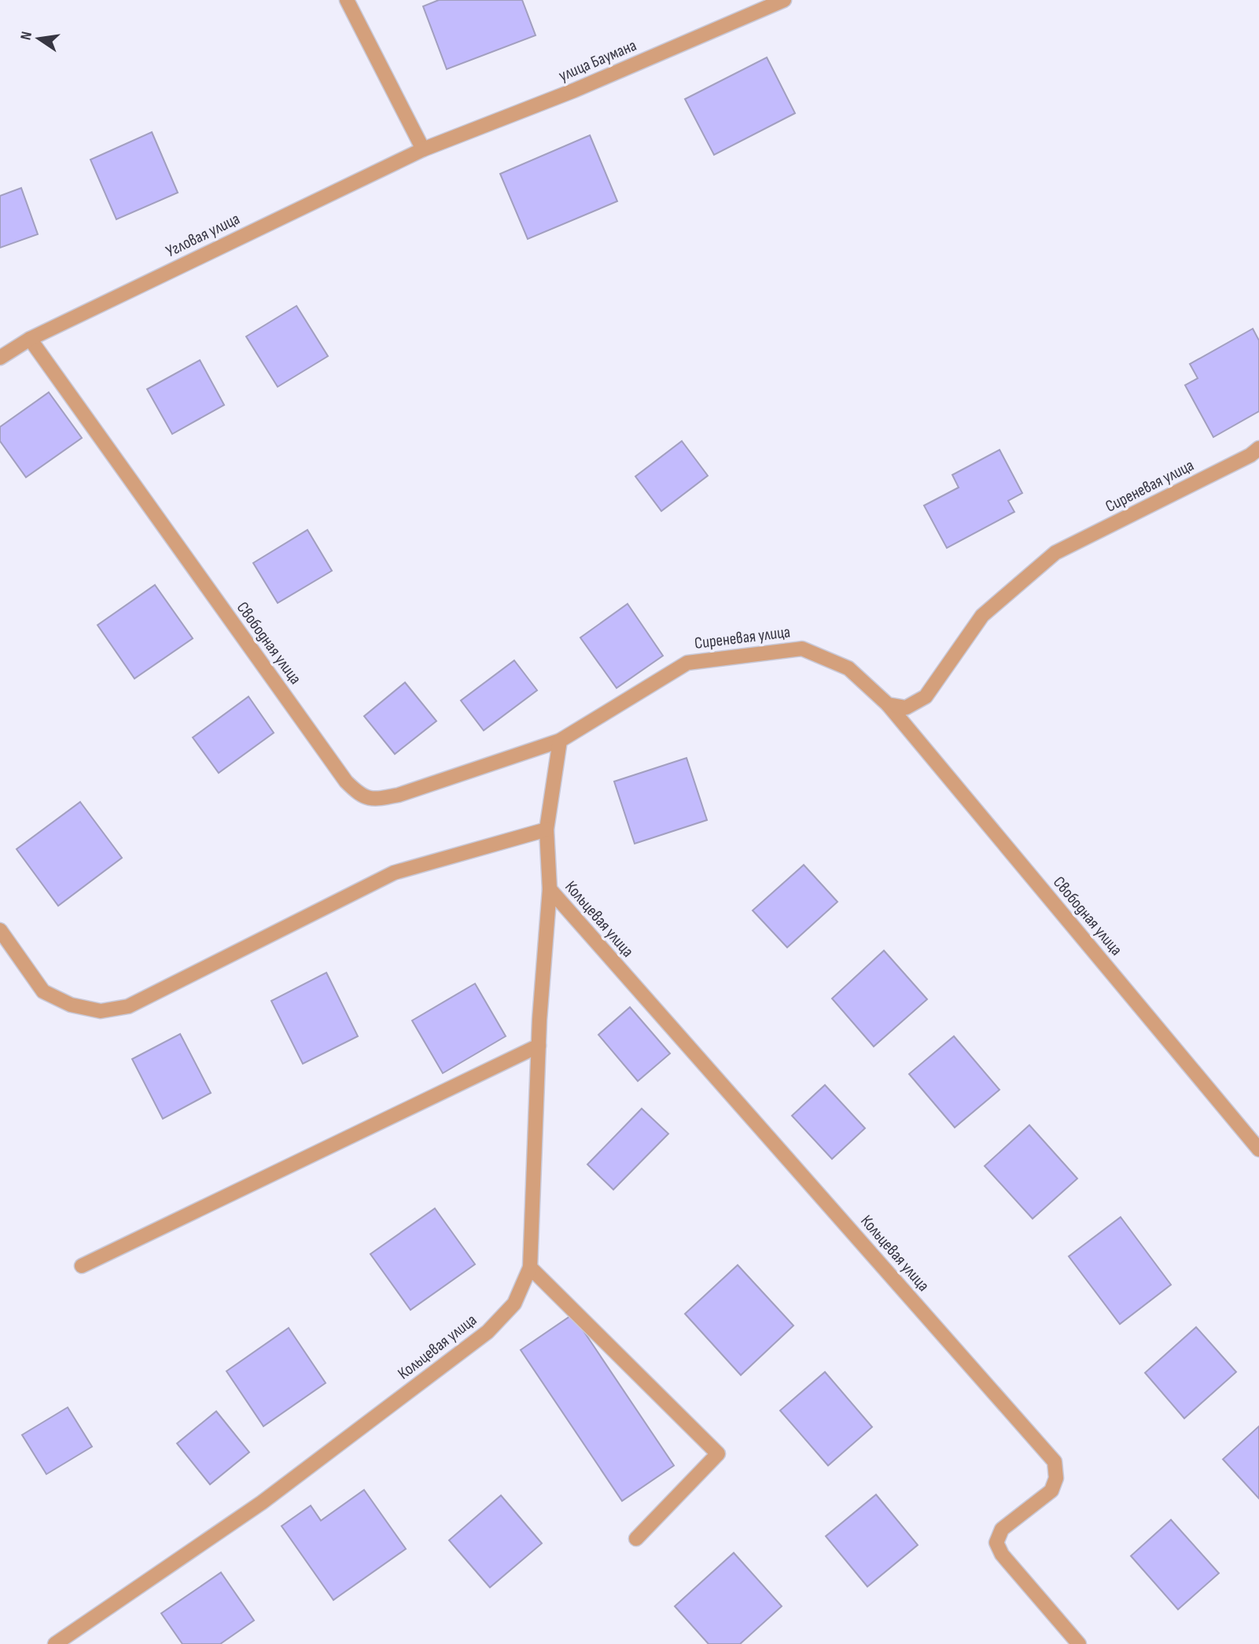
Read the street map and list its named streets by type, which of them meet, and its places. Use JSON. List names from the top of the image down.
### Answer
{
  "streets": {
    "street": [
      "улица Баумана",
      "Угловая улица",
      "Сиреневая улица",
      "Свободная улица",
      "Кольцевая улица"
    ]
  },
  "crossings": [
    ["улица Баумана", "Угловая улица"],
    ["Угловая улица", "Свободная улица"],
    ["Сиреневая улица", "Свободная улица"]
  ],
  "north": "left"
}
